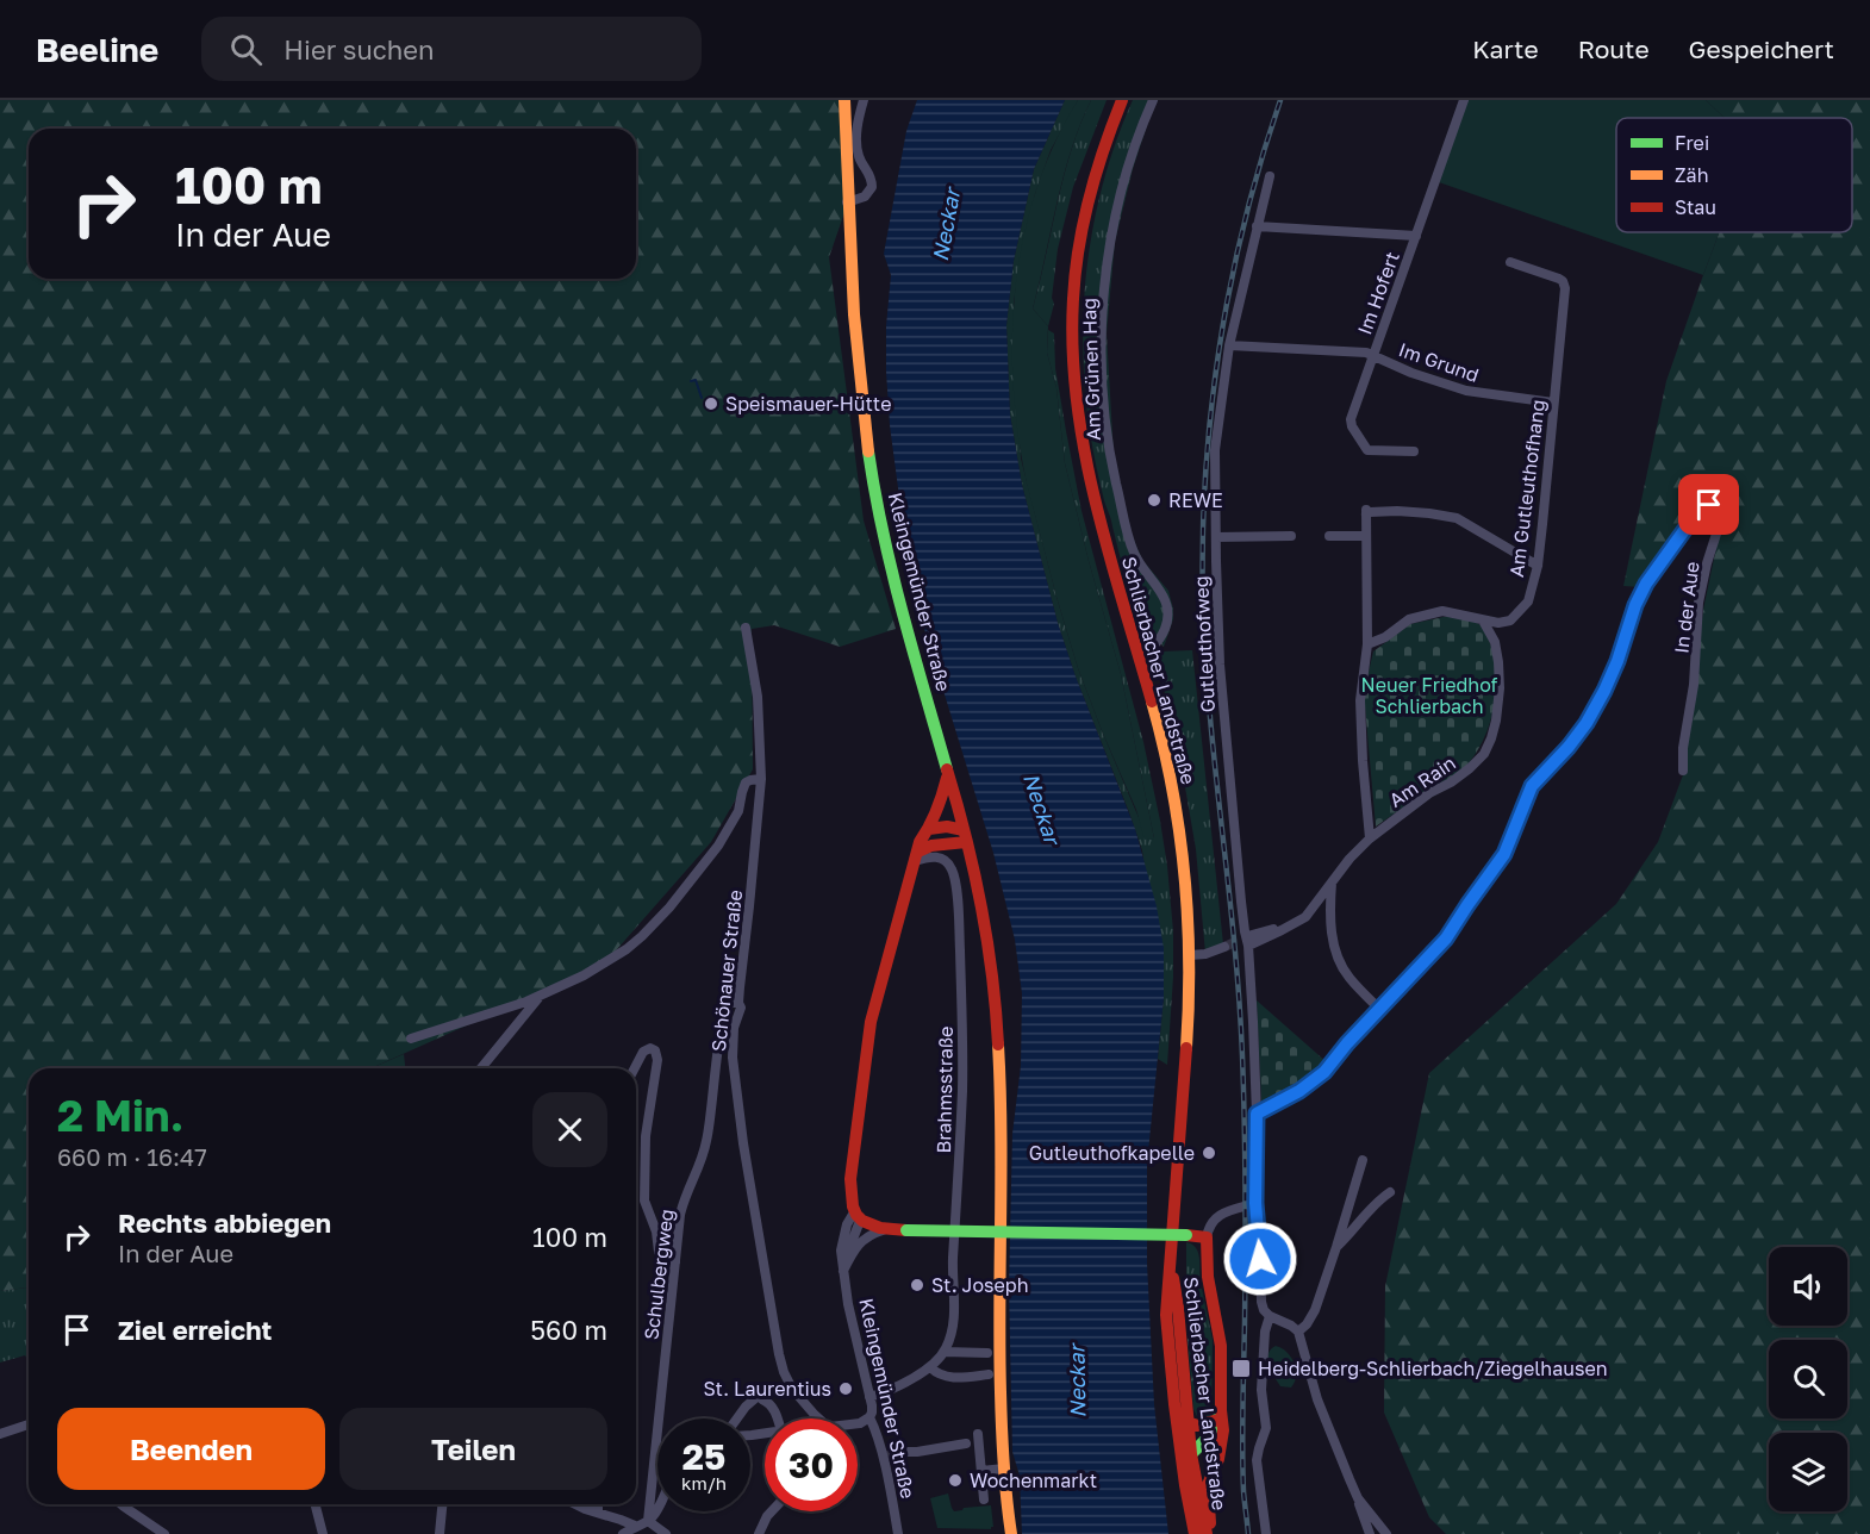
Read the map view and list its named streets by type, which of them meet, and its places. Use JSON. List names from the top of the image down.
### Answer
{
  "streets": {
    "main road": ["Kleingemünder Straße", "Schlierbacher Landstraße"],
    "street": [
      "Im Hofert",
      "Im Grund",
      "Am Grünen Hag",
      "Am Gutleuthofhang",
      "In der Aue",
      "Gutleuthofweg",
      "Am Rain",
      "Schönauer Straße",
      "Brahmsstraße",
      "Schulbergweg"
    ]
  },
  "crossings": [
    ["Im Hofert", "Im Grund"],
    ["Im Grund", "Am Gutleuthofhang"],
    ["Im Grund", "Gutleuthofweg"],
    ["Am Grünen Hag", "Schlierbacher Landstraße"],
    ["Am Gutleuthofhang", "Am Rain"],
    ["Kleingemünder Straße", "Brahmsstraße"],
    ["In der Aue", "Gutleuthofweg"],
    ["Schönauer Straße", "Schulbergweg"]
  ],
  "water": ["Neckar"],
  "parks": ["Neuer Friedhof Schlierbach"],
  "places": {
    "other": [
      "Speismauer-Hütte",
      "REWE",
      "Gutleuthofkapelle",
      "St. Joseph",
      "St. Laurentius",
      "Wochenmarkt"
    ],
    "transit": ["Heidelberg-Schlierbach/Ziegelhausen"]
  },
  "legend": ["Frei", "Zäh", "Stau"],
  "page": {
    "header": "Beeline",
    "search": "Hier suchen",
    "nav": ["Karte", "Route", "Gespeichert"],
    "turn": ["100 m", "In der Aue"],
    "heading": ["2 Min.", "660 m · 16:47"],
    "list": [
      {
        "name": "Rechts abbiegen",
        "note": "In der Aue",
        "value": "100 m"
      },
      {
        "name": "Ziel erreicht",
        "value": "560 m"
      }
    ],
    "buttons": ["Beenden", "Teilen"],
    "speed": "25 km/h",
    "limit": "30"
  }
}
